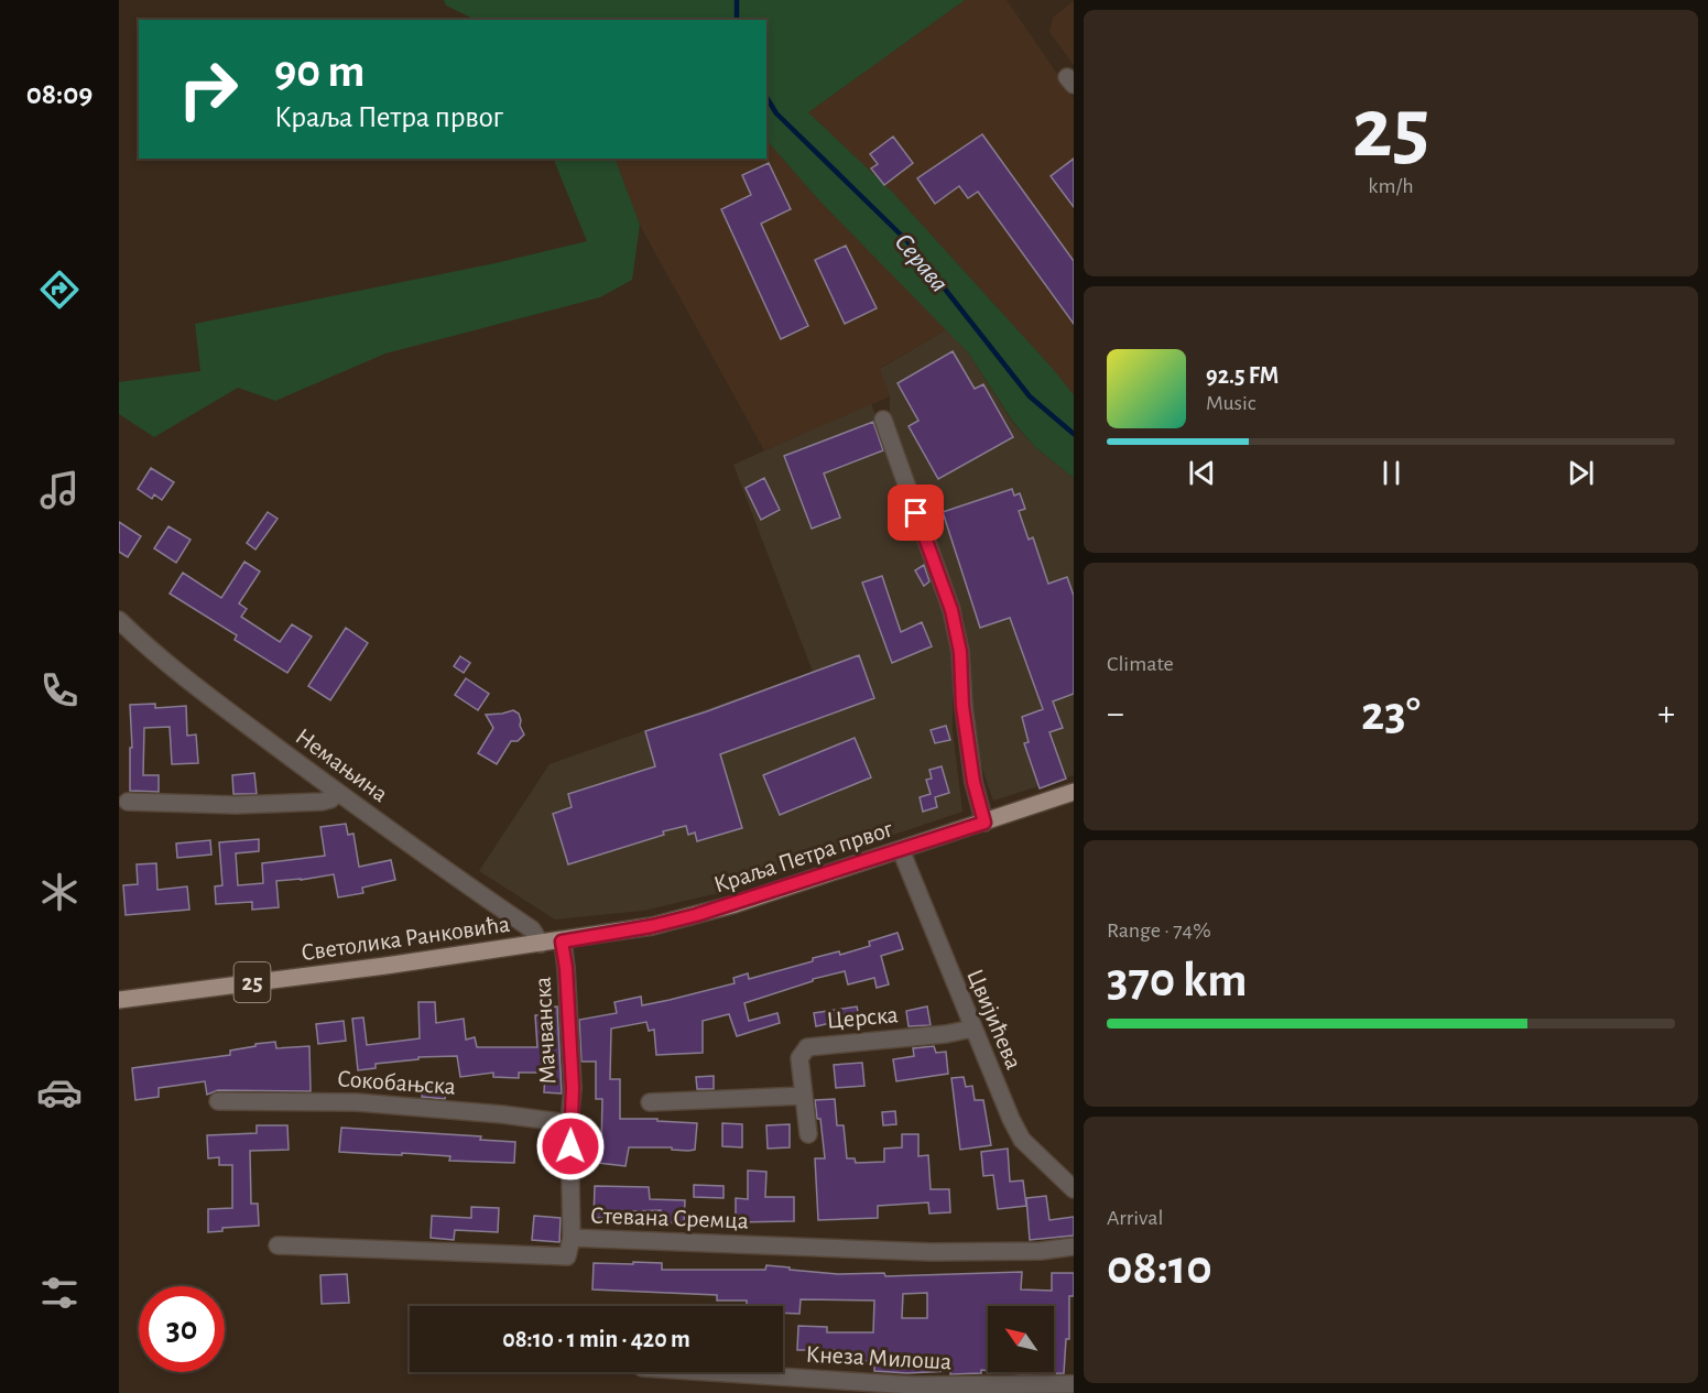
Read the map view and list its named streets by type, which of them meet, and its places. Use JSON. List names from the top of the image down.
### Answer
{
  "streets": {
    "main road": ["Краља Петра првог", "Светолика Ранковића", "25"],
    "street": [
      "Немањина",
      "Церска",
      "Цвијићева",
      "Мачванска",
      "Сокобањска",
      "Стевана Сремца",
      "Кнеза Милоша"
    ]
  },
  "crossings": [
    ["Немањина", "Краља Петра првог"],
    ["Немањина", "Светолика Ранковића"],
    ["Краља Петра првог", "Светолика Ранковића"],
    ["Краља Петра првог", "Цвијићева"],
    ["Краља Петра првог", "Мачванска"],
    ["Церска", "Цвијићева"],
    ["Мачванска", "Сокобањска"],
    ["Мачванска", "Стевана Сремца"]
  ],
  "water": ["Серава"],
  "north": "top left",
  "page": {
    "tabs": "08:09",
    "tile": [
      ["25", "km/h"],
      "Climate",
      ["Range · 74%", "370 km"],
      ["Arrival", "08:10"]
    ],
    "turn": ["90 m", "Краља Петра првог"],
    "song": ["92.5 FM", "Music"],
    "heat": ["−", "23°", "+"],
    "limit": "30",
    "trip": "08:10 · 1 min · 420 m"
  }
}
